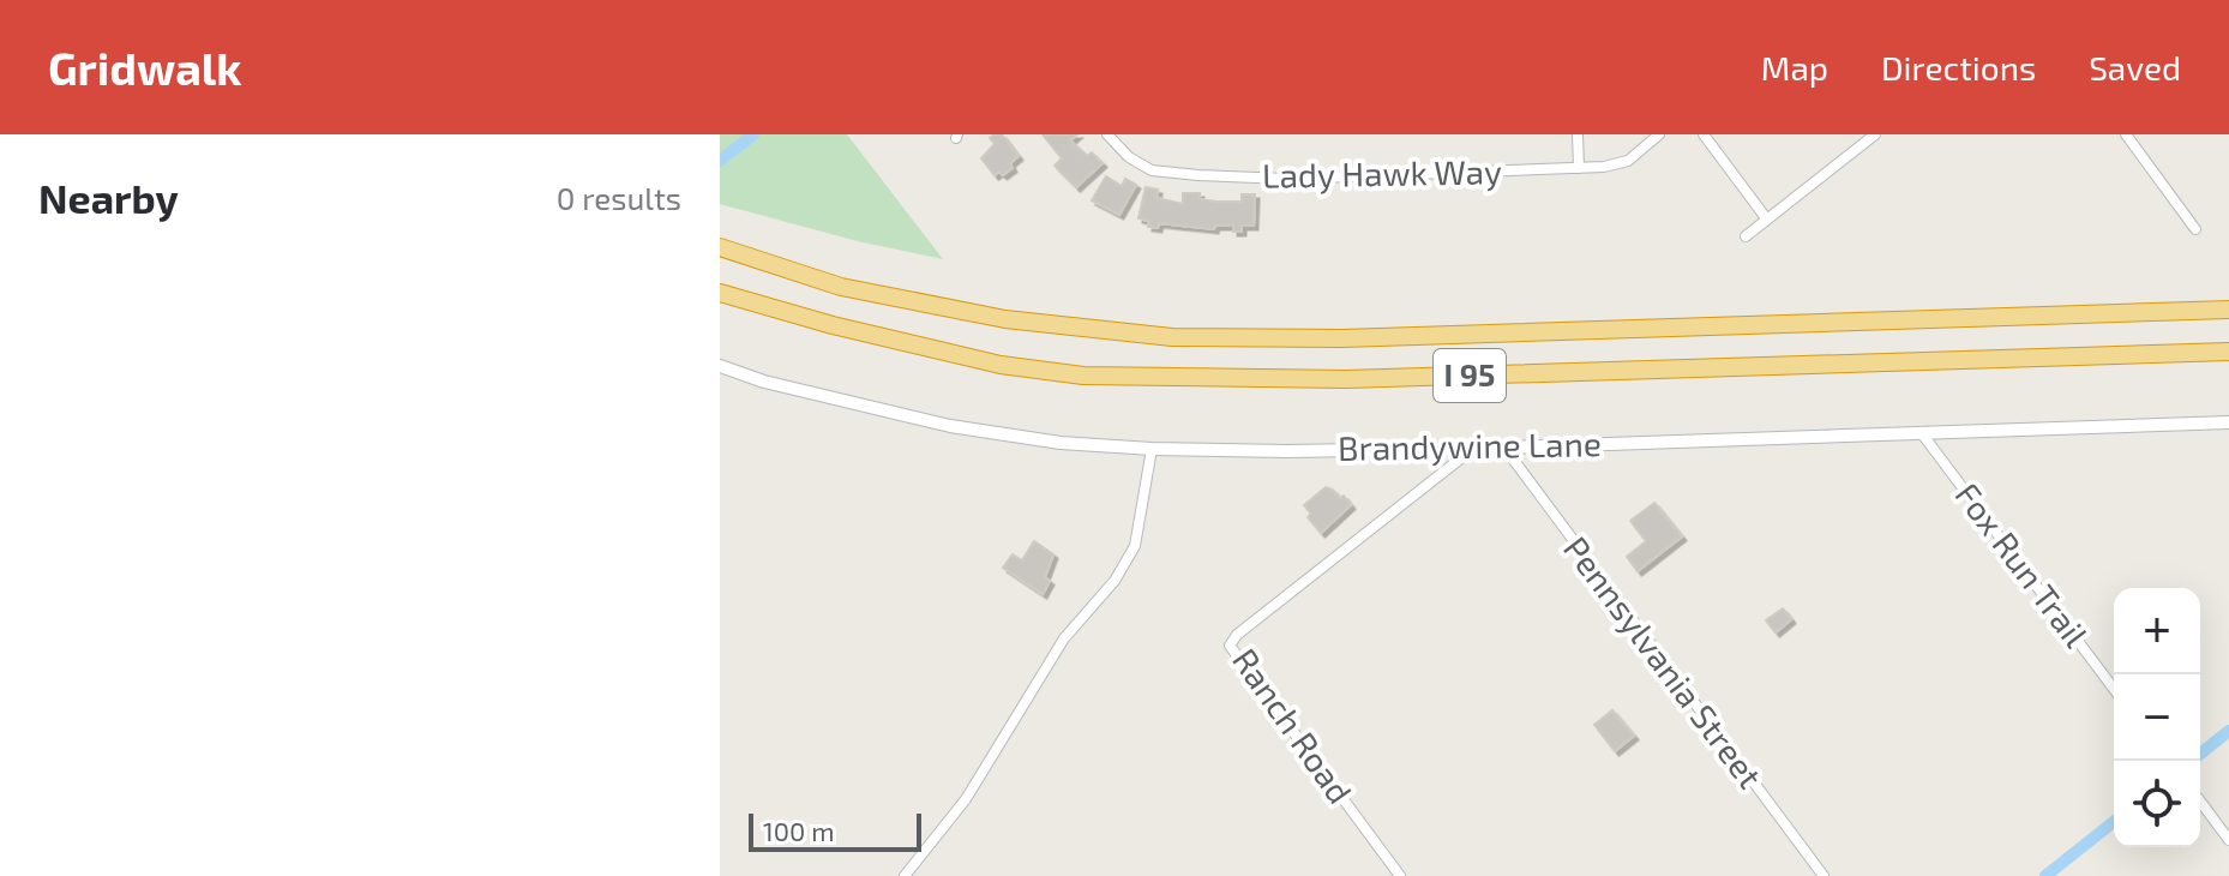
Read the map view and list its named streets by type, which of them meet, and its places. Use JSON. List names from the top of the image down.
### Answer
{
  "streets": {
    "highway": ["I 95"],
    "street": [
      "Lady Hawk Way",
      "Brandywine Lane",
      "Fox Run Trail",
      "Pennsylvania Street",
      "Ranch Road"
    ]
  },
  "crossings": [
    ["Brandywine Lane", "Fox Run Trail"],
    ["Brandywine Lane", "Pennsylvania Street"],
    ["Brandywine Lane", "Ranch Road"]
  ],
  "scale_bar": "100 m",
  "page": {
    "header": "Gridwalk",
    "nav": ["Map", "Directions", "Saved"],
    "heading": ["Nearby", "0 results"],
    "map_buttons": ["+", "−"],
    "scale": "100 m"
  }
}
